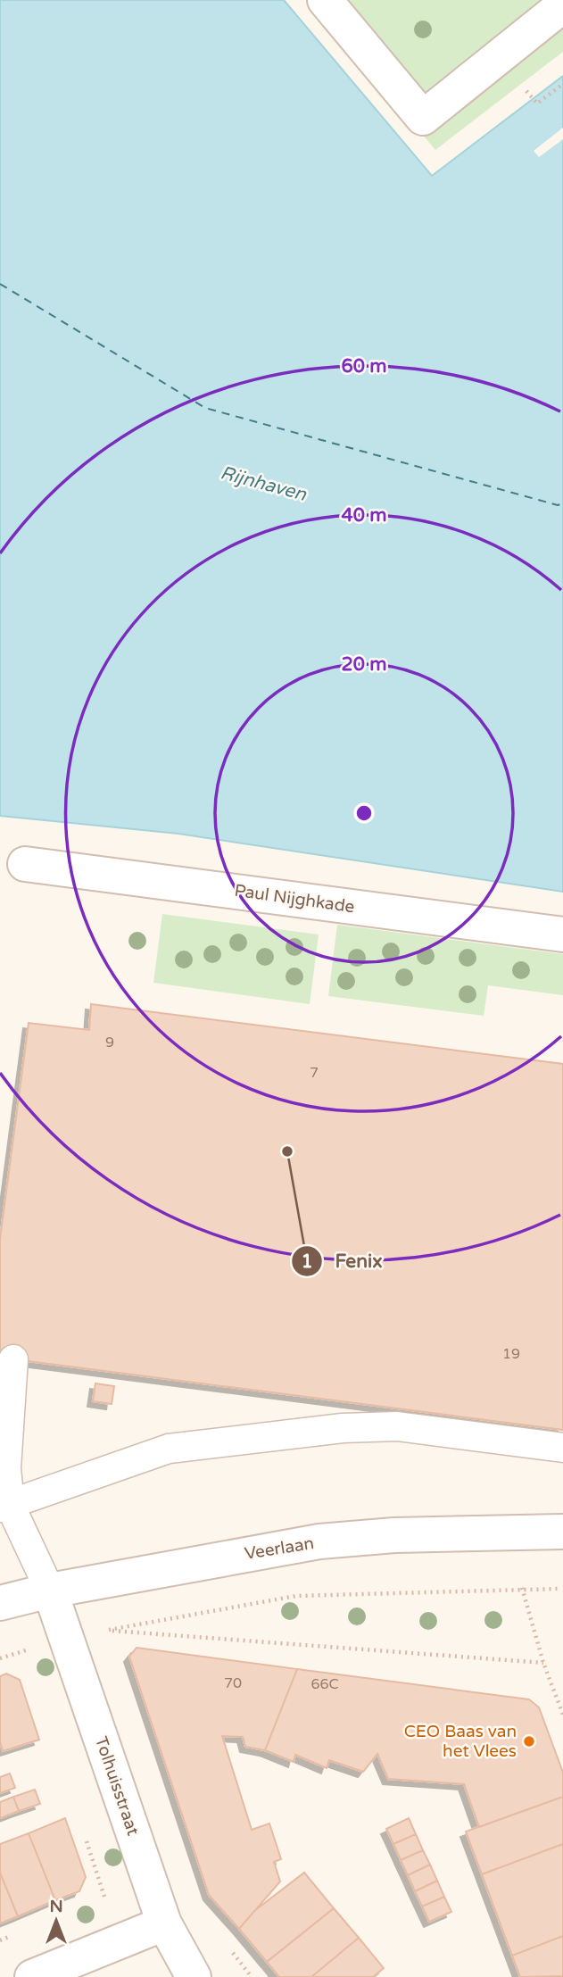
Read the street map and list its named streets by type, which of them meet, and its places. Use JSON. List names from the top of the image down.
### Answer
{
  "streets": {
    "street": ["Paul Nijghkade", "Veerlaan", "Tolhuisstraat"]
  },
  "crossings": [
    ["Veerlaan", "Tolhuisstraat"]
  ],
  "water": ["Rijnhaven"],
  "places": ["Fenix", "CEO Baas van het Vlees"],
  "house_numbers": [
    "9",
    "7",
    "19",
    "70",
    "66C"
  ],
  "north": "top",
  "rings": ["60 m", "40 m", "20 m"]
}
